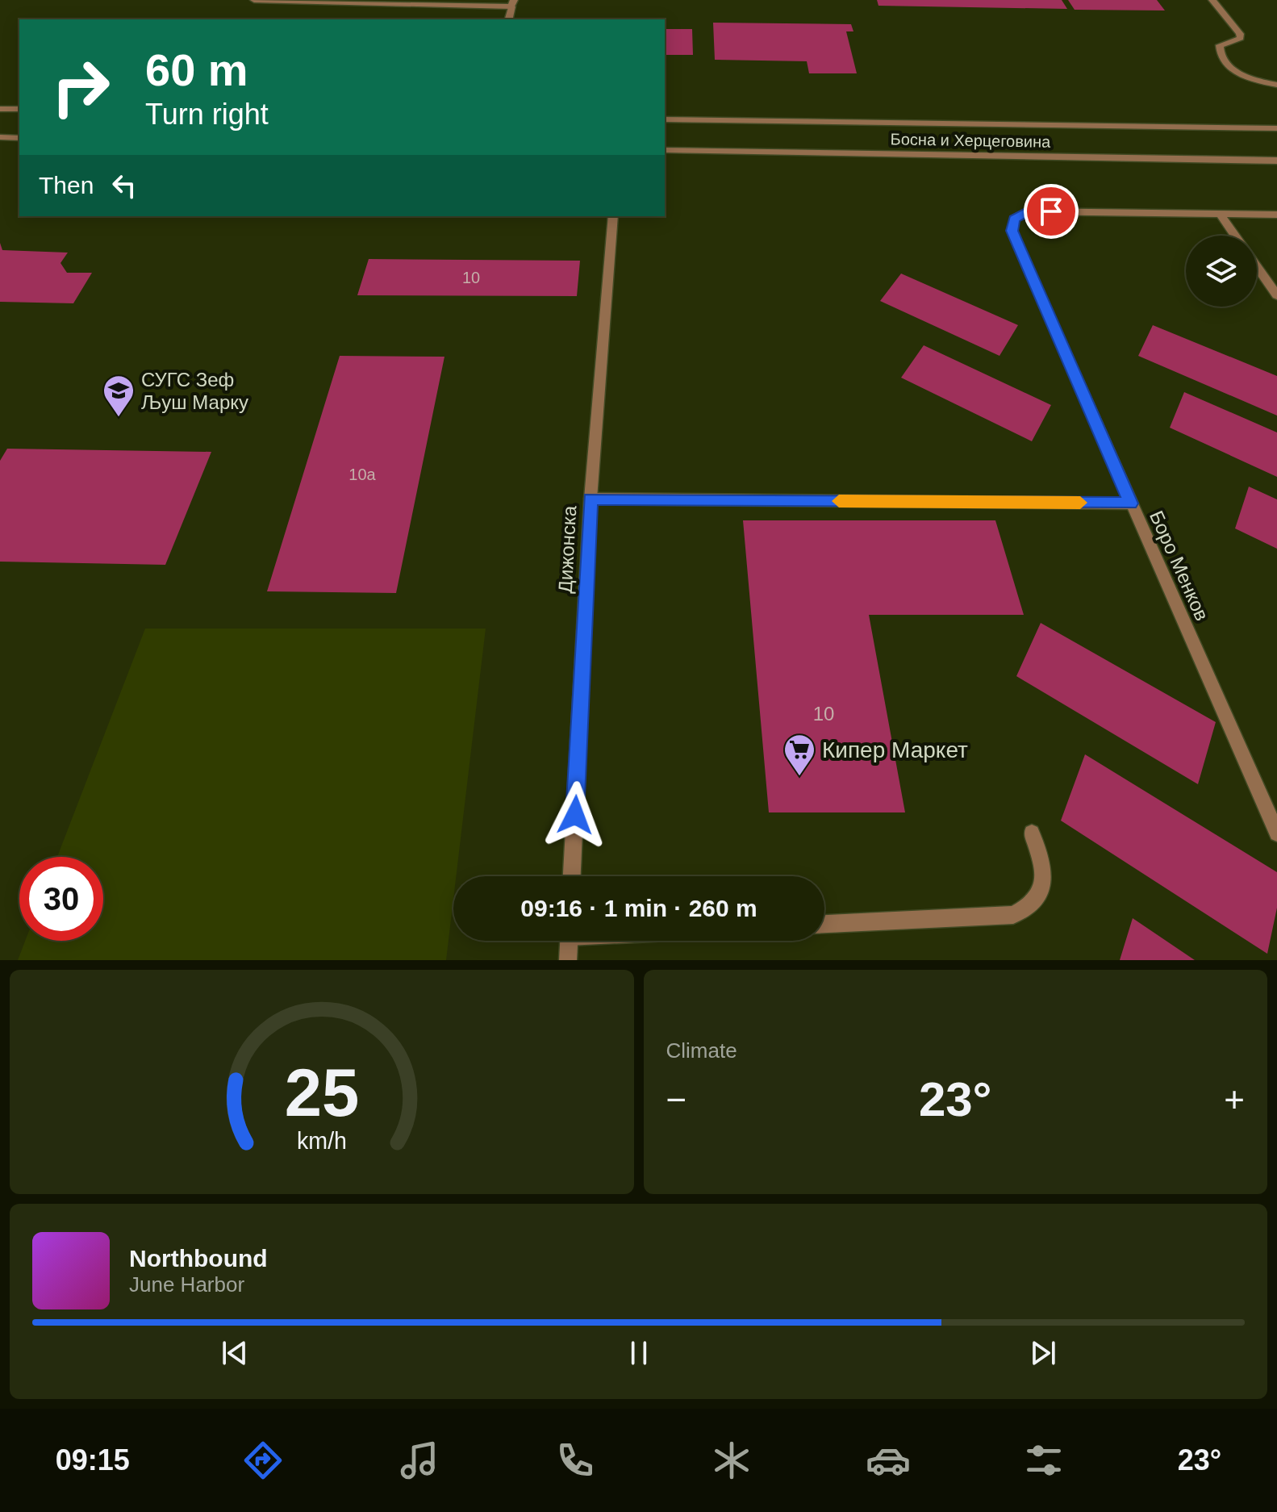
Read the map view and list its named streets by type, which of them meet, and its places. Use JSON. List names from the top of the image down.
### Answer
{
  "streets": {
    "street": ["Босна и Херцеговина", "Дижонска", "Боро Менков"]
  },
  "places": {
    "school or university": ["СУГС Зеф Љуш Марку"],
    "supermarket": ["Кипер Маркет"]
  },
  "house_numbers": ["10", "10а", "10"],
  "page": {
    "turn": ["60 m", "Turn right"],
    "then": "Then",
    "limit": "30",
    "trip": "09:16 · 1 min · 260 m",
    "tile": "Climate",
    "heat": ["−", "23°", "+"],
    "song": ["Northbound", "June Harbor"],
    "tabs": ["09:15", "23°"],
    "gauge": ["25", "km/h"]
  }
}
